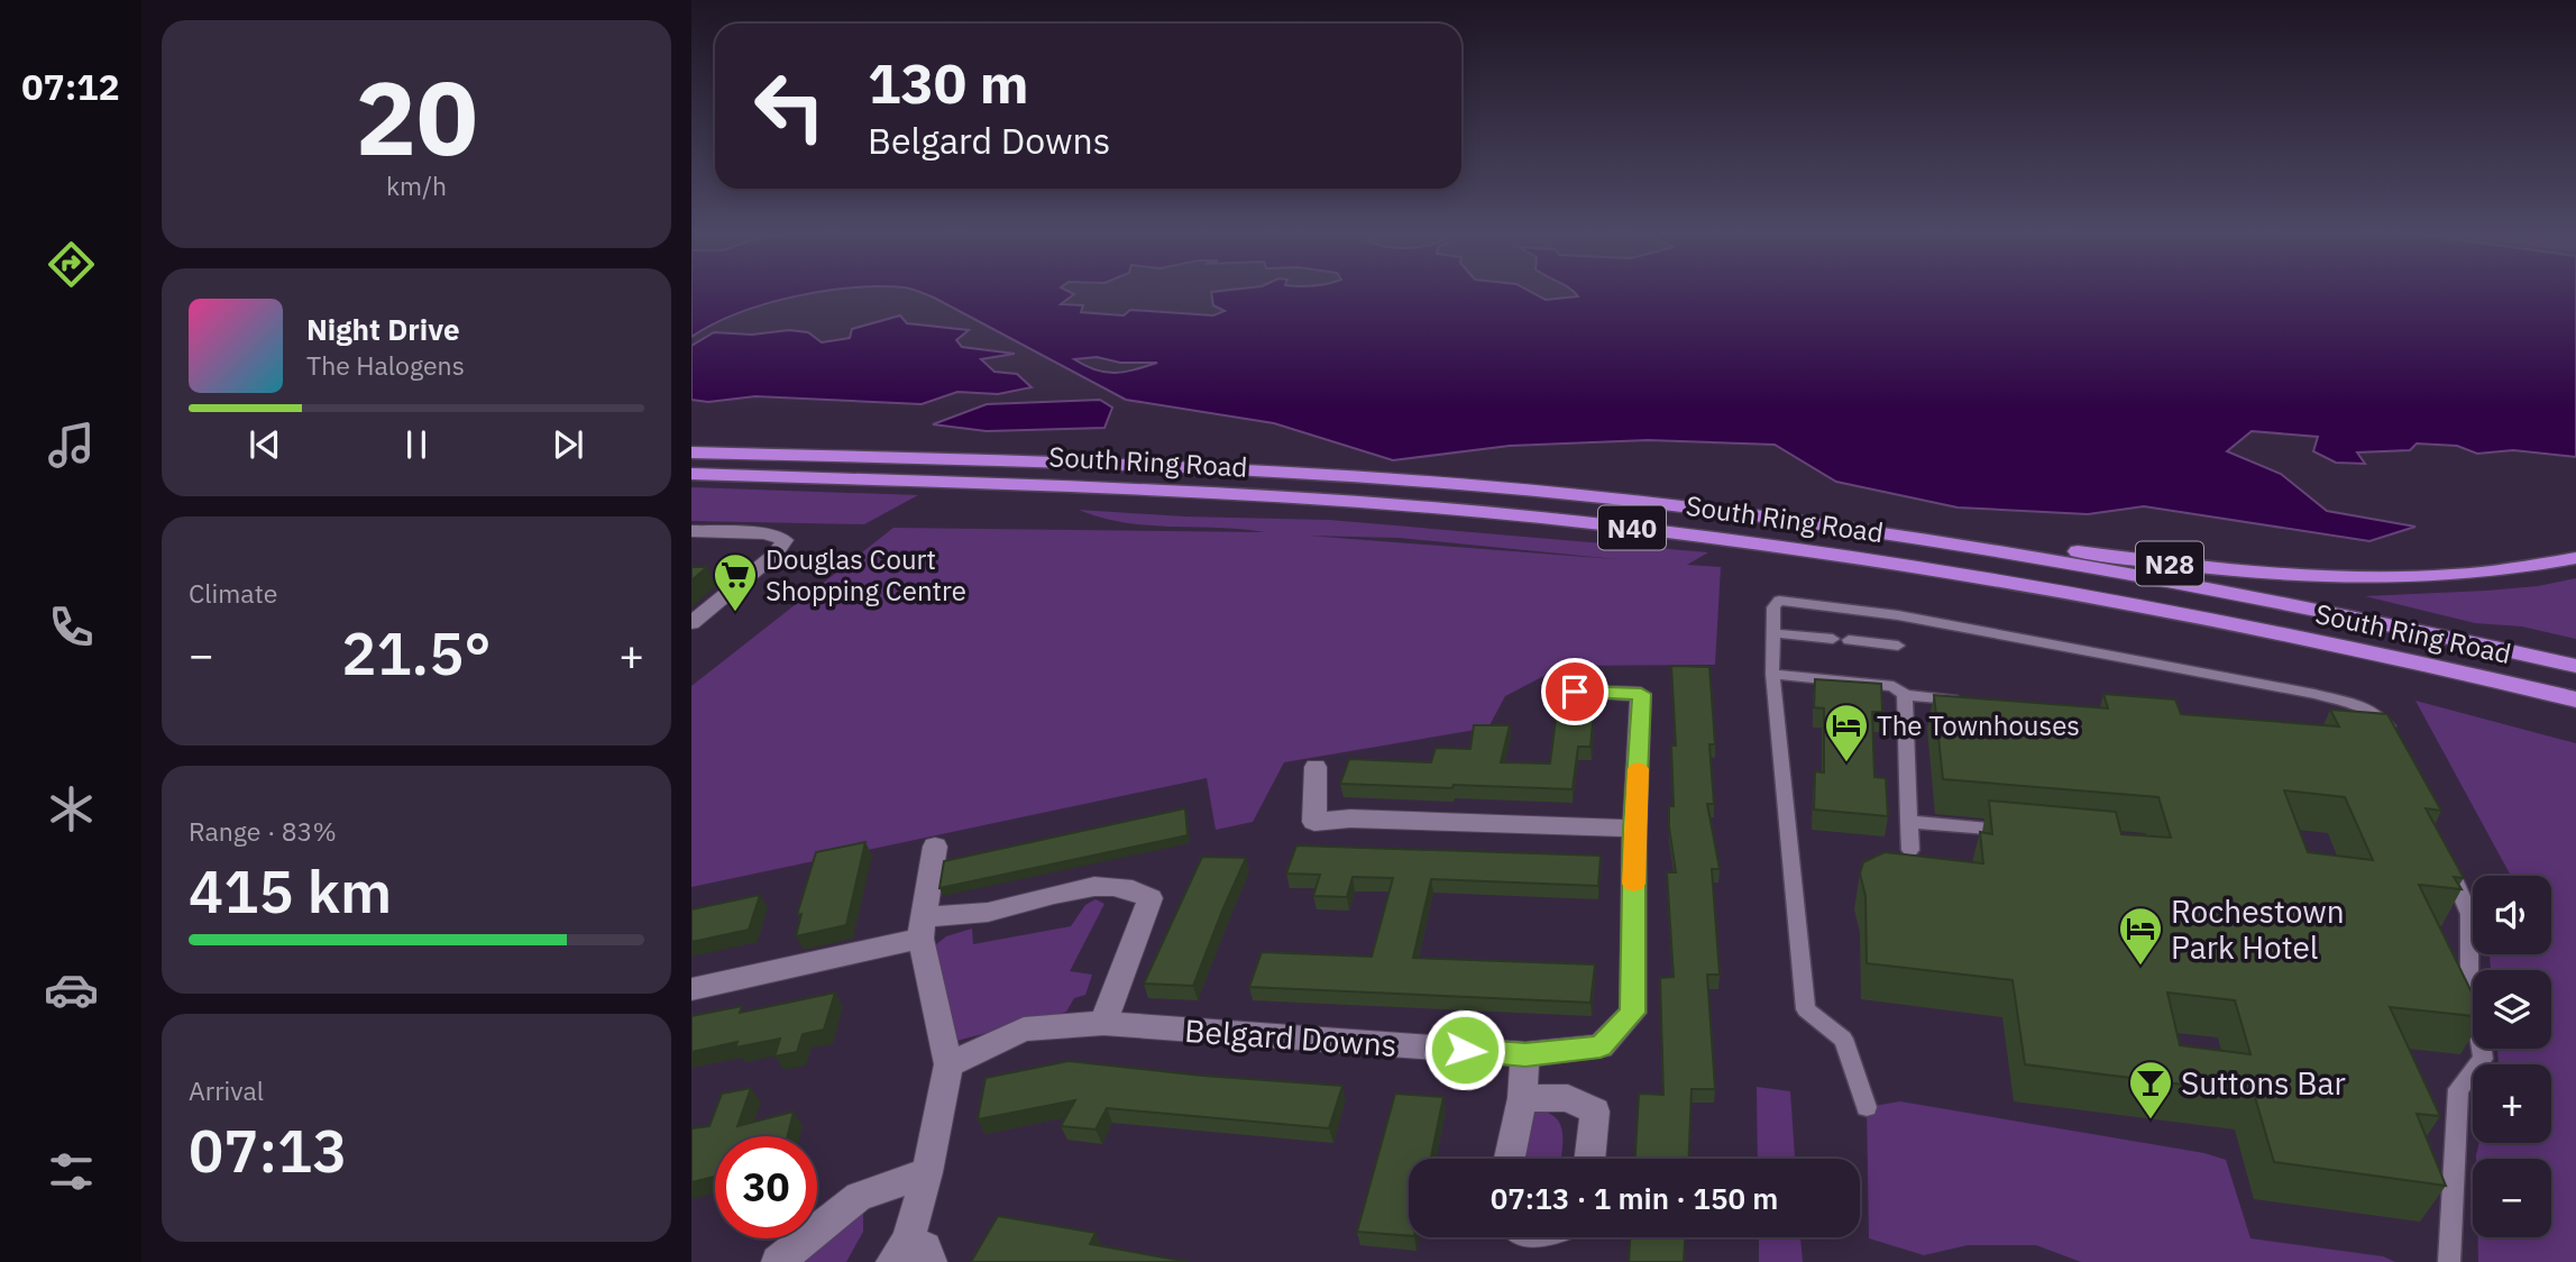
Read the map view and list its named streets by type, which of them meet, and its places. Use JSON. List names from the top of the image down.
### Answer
{
  "streets": {
    "highway": ["South Ring Road", "N40", "N28"],
    "street": ["Belgard Downs"]
  },
  "crossings": [
    ["South Ring Road", "N28"]
  ],
  "places": {
    "supermarket": ["Douglas Court Shopping Centre"],
    "hotel": ["The Townhouses", "Rochestown Park Hotel"],
    "bar": ["Suttons Bar"]
  },
  "page": {
    "tabs": "07:12",
    "tile": [
      ["20", "km/h"],
      "Climate",
      ["Range · 83%", "415 km"],
      ["Arrival", "07:13"]
    ],
    "turn": ["130 m", "Belgard Downs"],
    "song": ["Night Drive", "The Halogens"],
    "heat": ["−", "21.5°", "+"],
    "map_buttons": ["+", "−"],
    "limit": "30",
    "trip": "07:13 · 1 min · 150 m"
  }
}
